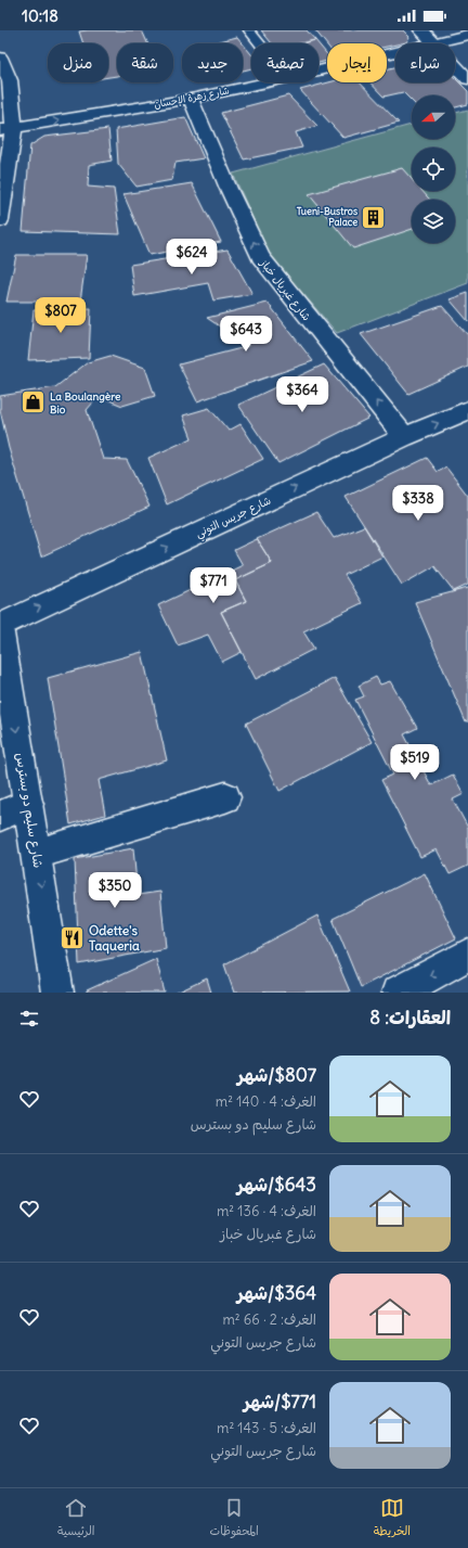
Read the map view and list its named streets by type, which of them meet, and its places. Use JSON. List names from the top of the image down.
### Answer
{
  "streets": {
    "street": [
      "شارع زهرة الإحسان",
      "شارع غبريال خباز",
      "شارع جريس التوني",
      "شارع سليم دو بسترس"
    ]
  },
  "crossings": [
    ["شارع زهرة الإحسان", "شارع غبريال خباز"],
    ["شارع غبريال خباز", "شارع جريس التوني"],
    ["شارع جريس التوني", "شارع سليم دو بسترس"]
  ],
  "one_way": [
    "شارع زهرة الإحسان",
    "شارع غبريال خباز",
    "شارع جريس التوني",
    "شارع سليم دو بسترس"
  ],
  "places": {
    "building": ["Tueni-Bustros Palace"],
    "shop": ["La Boulangère Bio"],
    "restaurant": ["Odette's Taqueria"]
  },
  "north": "left",
  "page": {
    "status": "10:18",
    "chip": [
      "شراء",
      "إيجار",
      "تصفية",
      "جديد",
      "شقة",
      "منزل"
    ],
    "price": [
      "$624",
      "$807",
      "$643",
      "$364",
      "$338",
      "$771",
      "$519",
      "$350"
    ],
    "heading": "العقارات: 8",
    "list": [
      {
        "name": "$807/شهر",
        "note": "الغرف: 4 · 140 m² · شارع سليم دو بسترس"
      },
      {
        "name": "$643/شهر",
        "note": "الغرف: 4 · 136 m² · شارع غبريال خباز"
      },
      {
        "name": "$364/شهر",
        "note": "الغرف: 2 · 66 m² · شارع جريس التوني"
      },
      {
        "name": "$771/شهر",
        "note": "الغرف: 5 · 143 m² · شارع جريس التوني"
      }
    ],
    "tabs": ["الخريطة", "المحفوظات", "الرئيسية"]
  }
}
